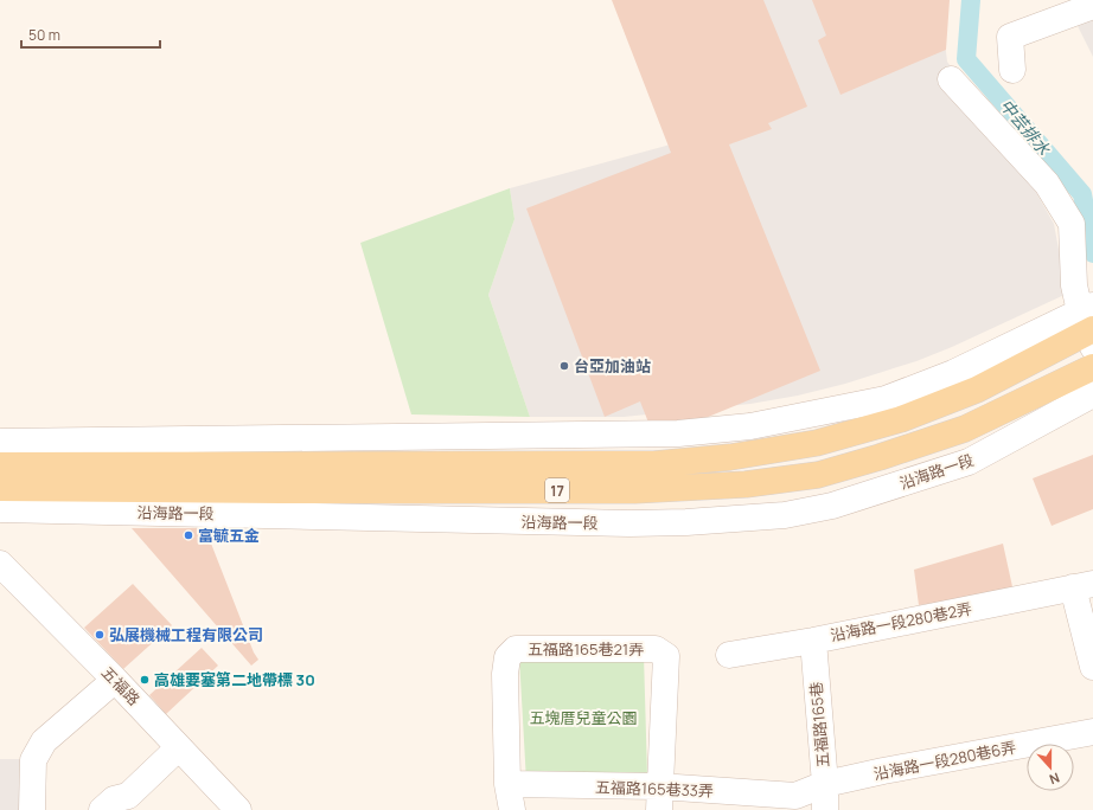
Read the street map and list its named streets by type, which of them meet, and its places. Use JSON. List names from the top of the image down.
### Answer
{
  "streets": {
    "main road": ["沿海路一段", "17"],
    "street": [
      "沿海路一段280巷2弄",
      "五福路165巷21弄",
      "五福路",
      "五福路165巷",
      "沿海路一段280巷6弄",
      "五福路165巷33弄"
    ]
  },
  "crossings": [
    ["沿海路一段280巷2弄", "五福路165巷"],
    ["五福路165巷21弄", "五福路165巷33弄"],
    ["五福路165巷", "沿海路一段280巷6弄"],
    ["五福路165巷", "五福路165巷33弄"],
    ["沿海路一段280巷6弄", "五福路165巷33弄"]
  ],
  "water": ["中芸排水"],
  "parks": ["五塊厝兒童公園"],
  "places": [
    "台亞加油站",
    "富毓五金",
    "弘展機械工程有限公司",
    "高雄要塞第二地帶標 30"
  ],
  "scale_bar": "50 m",
  "north": "bottom"
}
